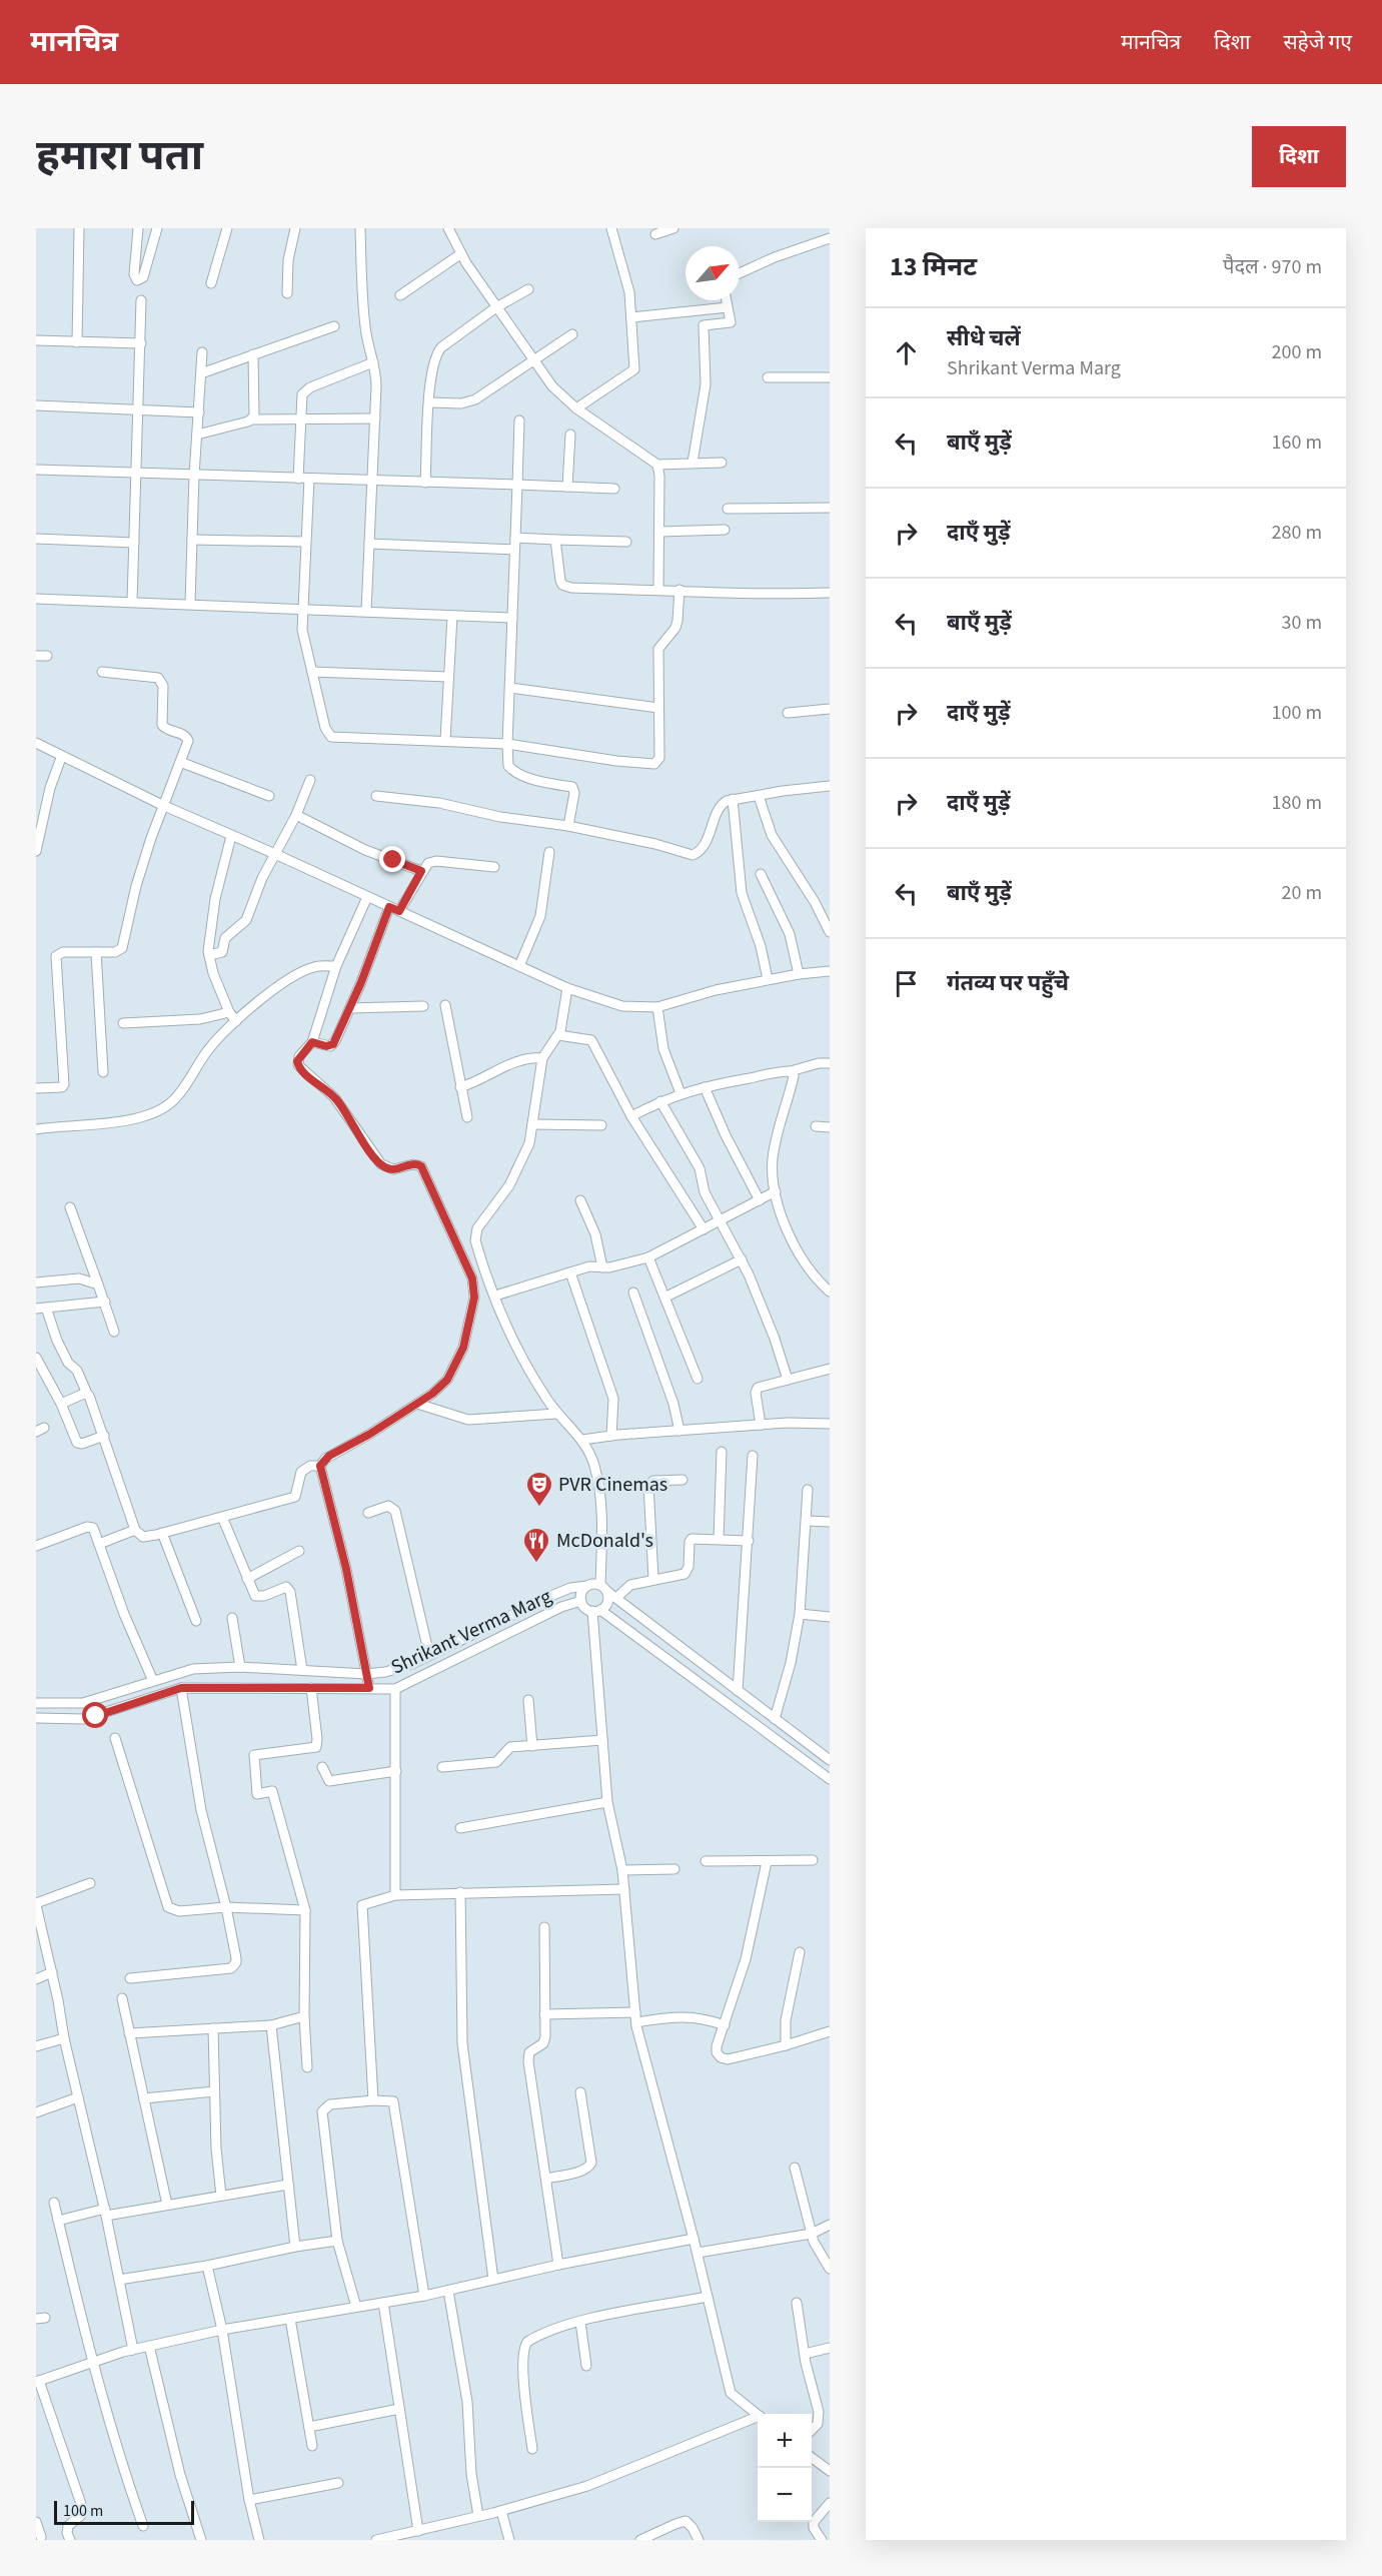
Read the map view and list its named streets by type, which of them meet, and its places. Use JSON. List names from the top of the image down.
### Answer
{
  "streets": {
    "street": ["Shrikant Verma Marg"]
  },
  "places": {
    "theatre": ["PVR Cinemas"],
    "restaurant": ["McDonald's"]
  },
  "scale_bar": "100 m",
  "north": "top right",
  "page": {
    "header": "मानचित्र",
    "nav": ["मानचित्र", "दिशा", "सहेजे गए"],
    "title": "हमारा पता",
    "buttons": "दिशा",
    "heading": ["13 मिनट", "पैदल · 970 m"],
    "list": [
      ["सीधे चलें", "Shrikant Verma Marg", "200 m"],
      ["बाएँ मुड़ें", "160 m"],
      ["दाएँ मुड़ें", "280 m"],
      ["बाएँ मुड़ें", "30 m"],
      ["दाएँ मुड़ें", "100 m"],
      ["दाएँ मुड़ें", "180 m"],
      ["बाएँ मुड़ें", "20 m"],
      "गंतव्य पर पहुँचे"
    ],
    "map_buttons": ["+", "−"],
    "scale": "100 m"
  }
}
